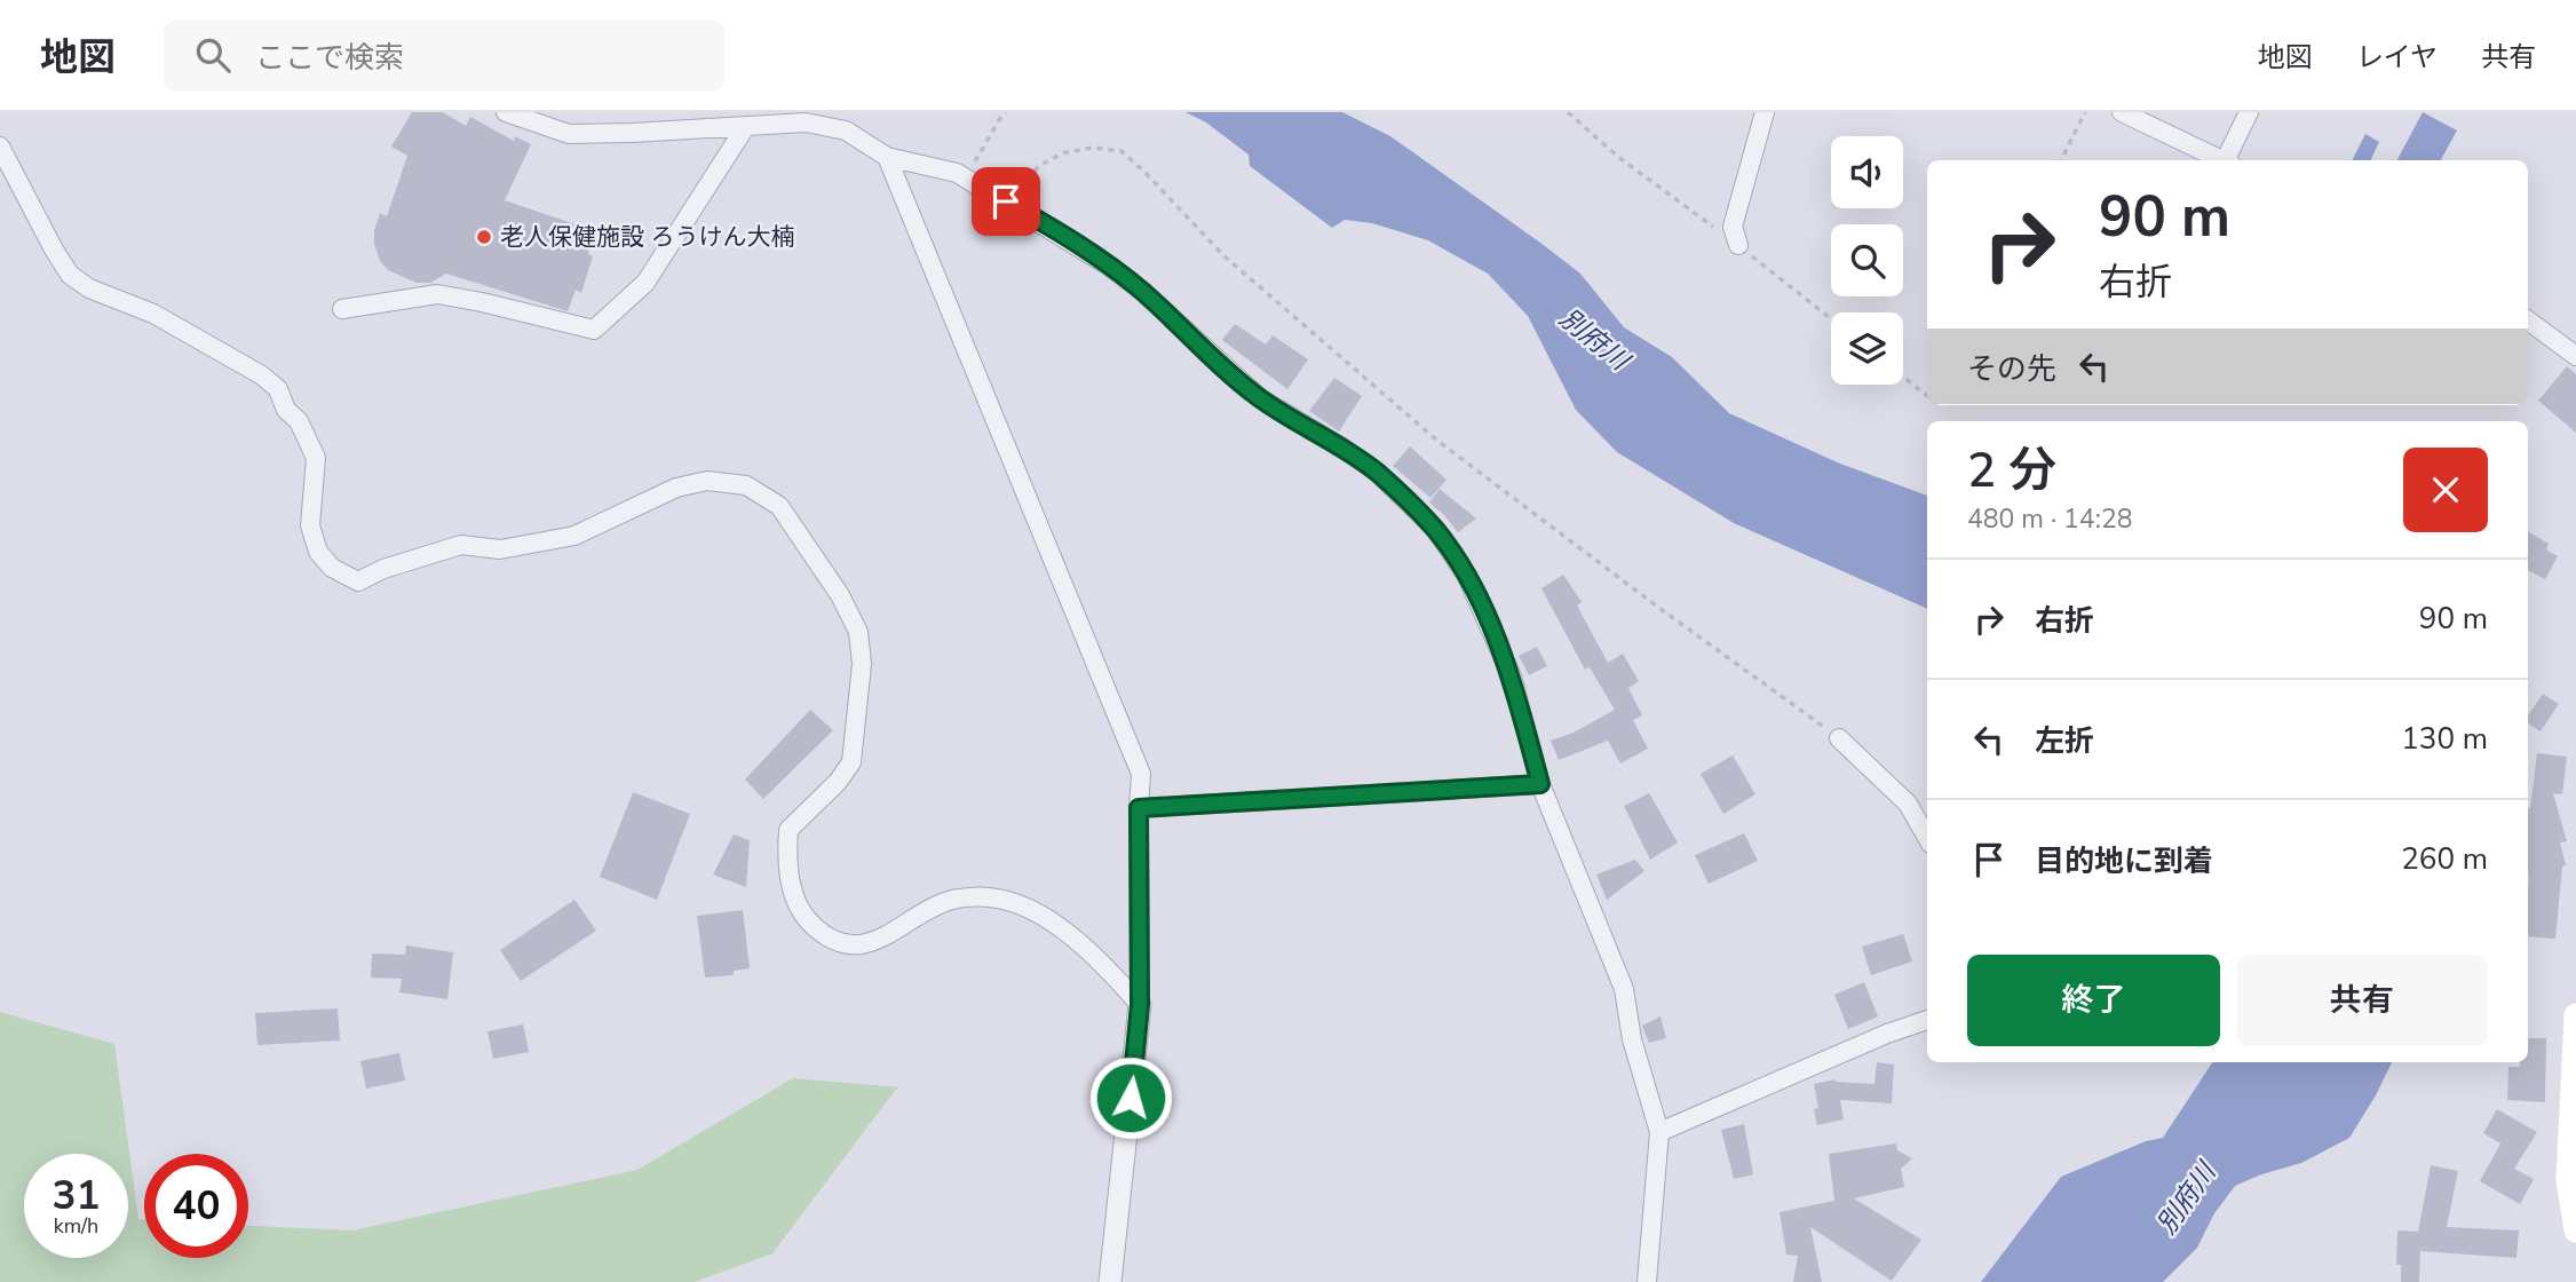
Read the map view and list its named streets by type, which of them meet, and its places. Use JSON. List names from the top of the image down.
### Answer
{
  "water": ["別府川"],
  "places": ["老人保健施設 ろうけん大楠"],
  "page": {
    "header": "地図",
    "search": "ここで検索",
    "nav": ["地図", "レイヤ", "共有"],
    "turn": ["90 m", "右折"],
    "then": "その先",
    "heading": ["2 分", "480 m · 14:28"],
    "list": [
      {
        "name": "右折",
        "value": "90 m"
      },
      {
        "name": "左折",
        "value": "130 m"
      },
      {
        "name": "目的地に到着",
        "value": "260 m"
      }
    ],
    "buttons": ["終了", "共有"],
    "speed": "31 km/h",
    "limit": "40"
  }
}
